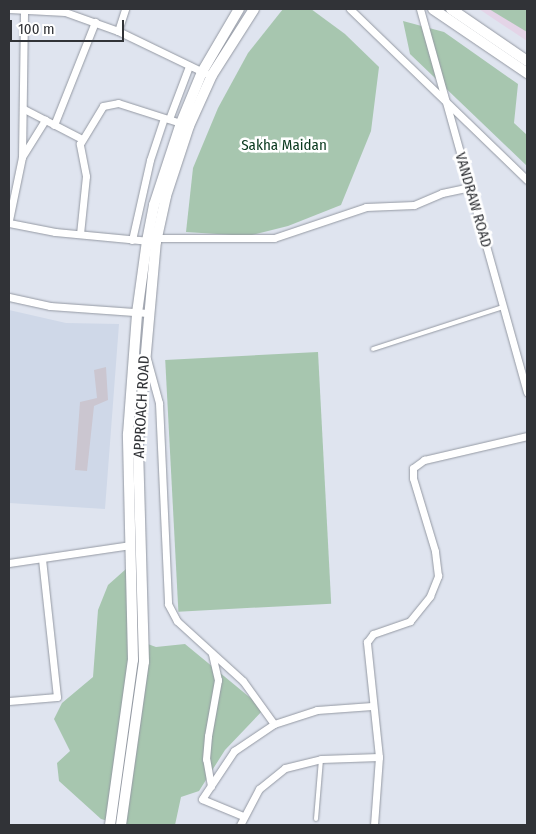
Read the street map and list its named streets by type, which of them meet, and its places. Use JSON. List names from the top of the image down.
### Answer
{
  "streets": {
    "street": ["VANDRAW ROAD", "APPROACH ROAD"]
  },
  "parks": ["Sakha Maidan"],
  "scale_bar": "100 m"
}
